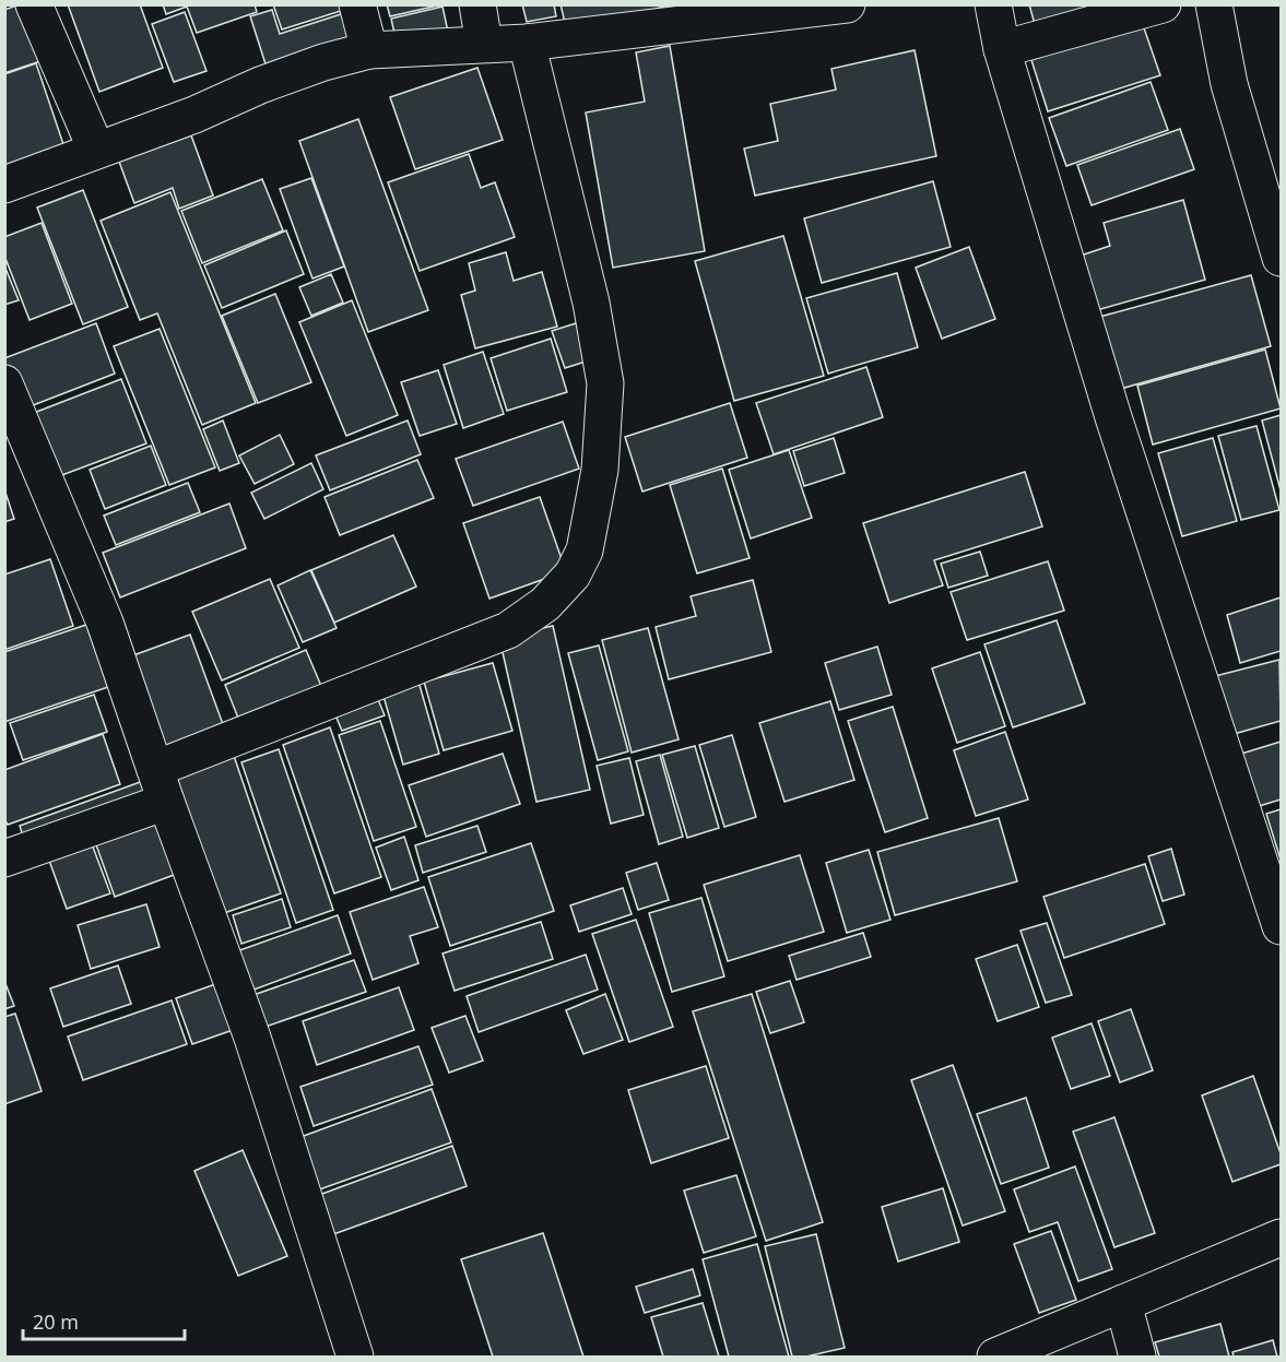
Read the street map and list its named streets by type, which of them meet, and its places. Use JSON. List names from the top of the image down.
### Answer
{
  "scale_bar": "20 m"
}
